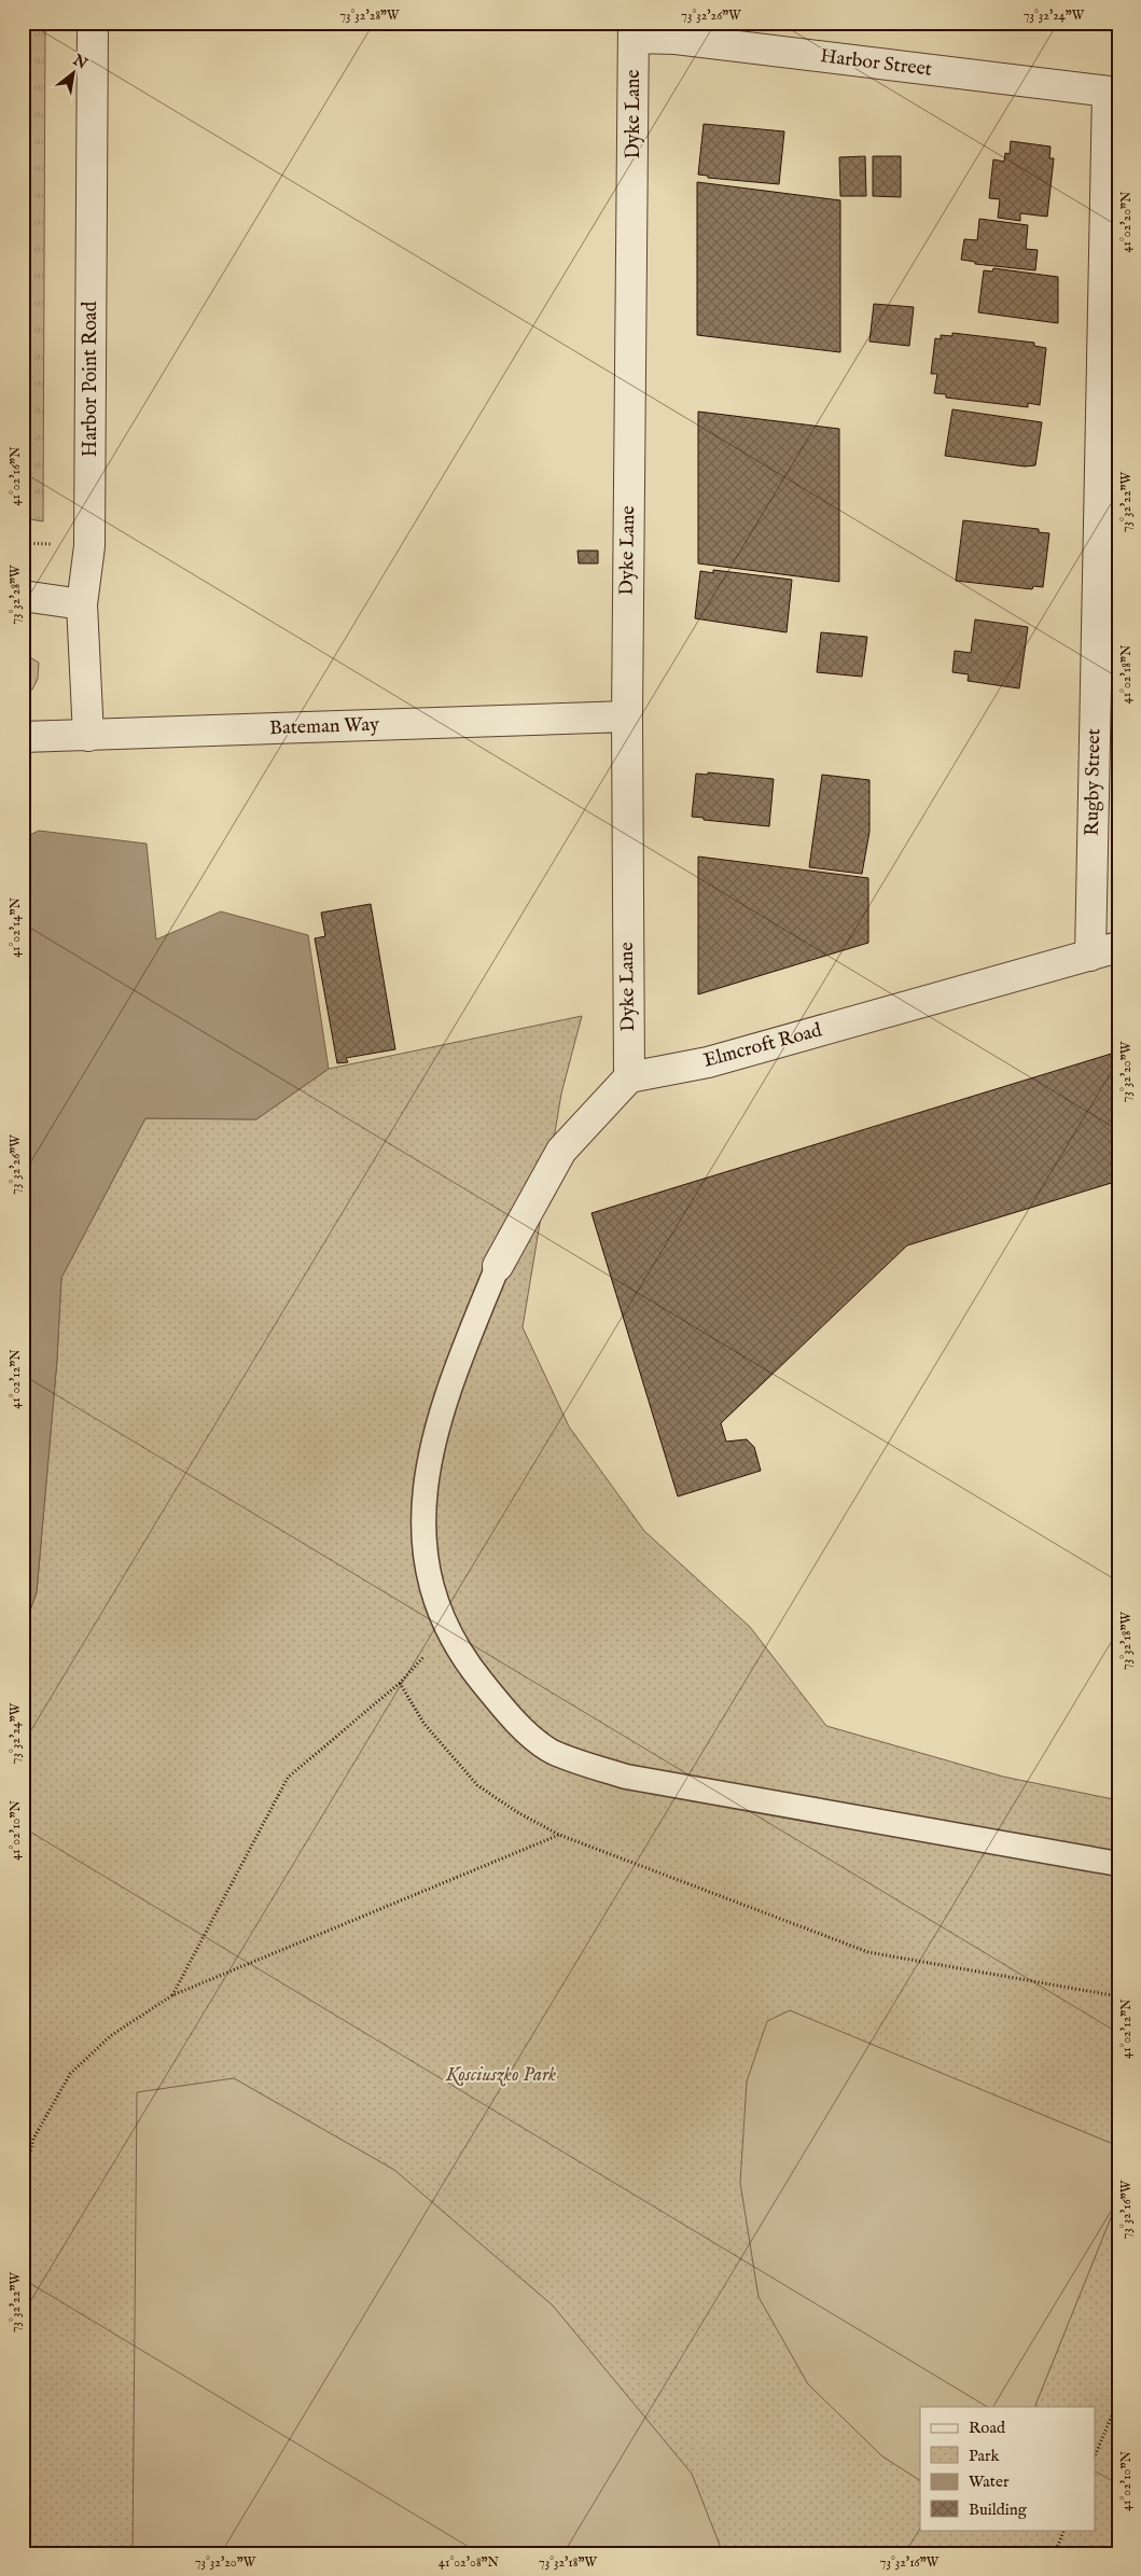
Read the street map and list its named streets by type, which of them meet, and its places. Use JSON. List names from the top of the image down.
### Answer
{
  "streets": {
    "street": [
      "Harbor Street",
      "Dyke Lane",
      "Harbor Point Road",
      "Bateman Way",
      "Rugby Street",
      "Elmcroft Road"
    ]
  },
  "crossings": [
    ["Harbor Street", "Dyke Lane"],
    ["Harbor Street", "Rugby Street"],
    ["Dyke Lane", "Bateman Way"],
    ["Dyke Lane", "Elmcroft Road"],
    ["Harbor Point Road", "Bateman Way"],
    ["Rugby Street", "Elmcroft Road"]
  ],
  "parks": ["Kosciuszko Park"],
  "legend": [
    "Road",
    "Park",
    "Water",
    "Building"
  ],
  "north": "top right",
  "coordinates": [
    "73°32'28\"W",
    "73°32'26\"W",
    "73°32'24\"W",
    "41°02'20\"N",
    "41°02'16\"N",
    "73°32'22\"W",
    "41°02'18\"N",
    "41°02'14\"N",
    "73°32'20\"W",
    "41°02'12\"N",
    "73°32'18\"W",
    "41°02'10\"N",
    "73°32'16\"W",
    "41°02'08\"N"
  ]
}
